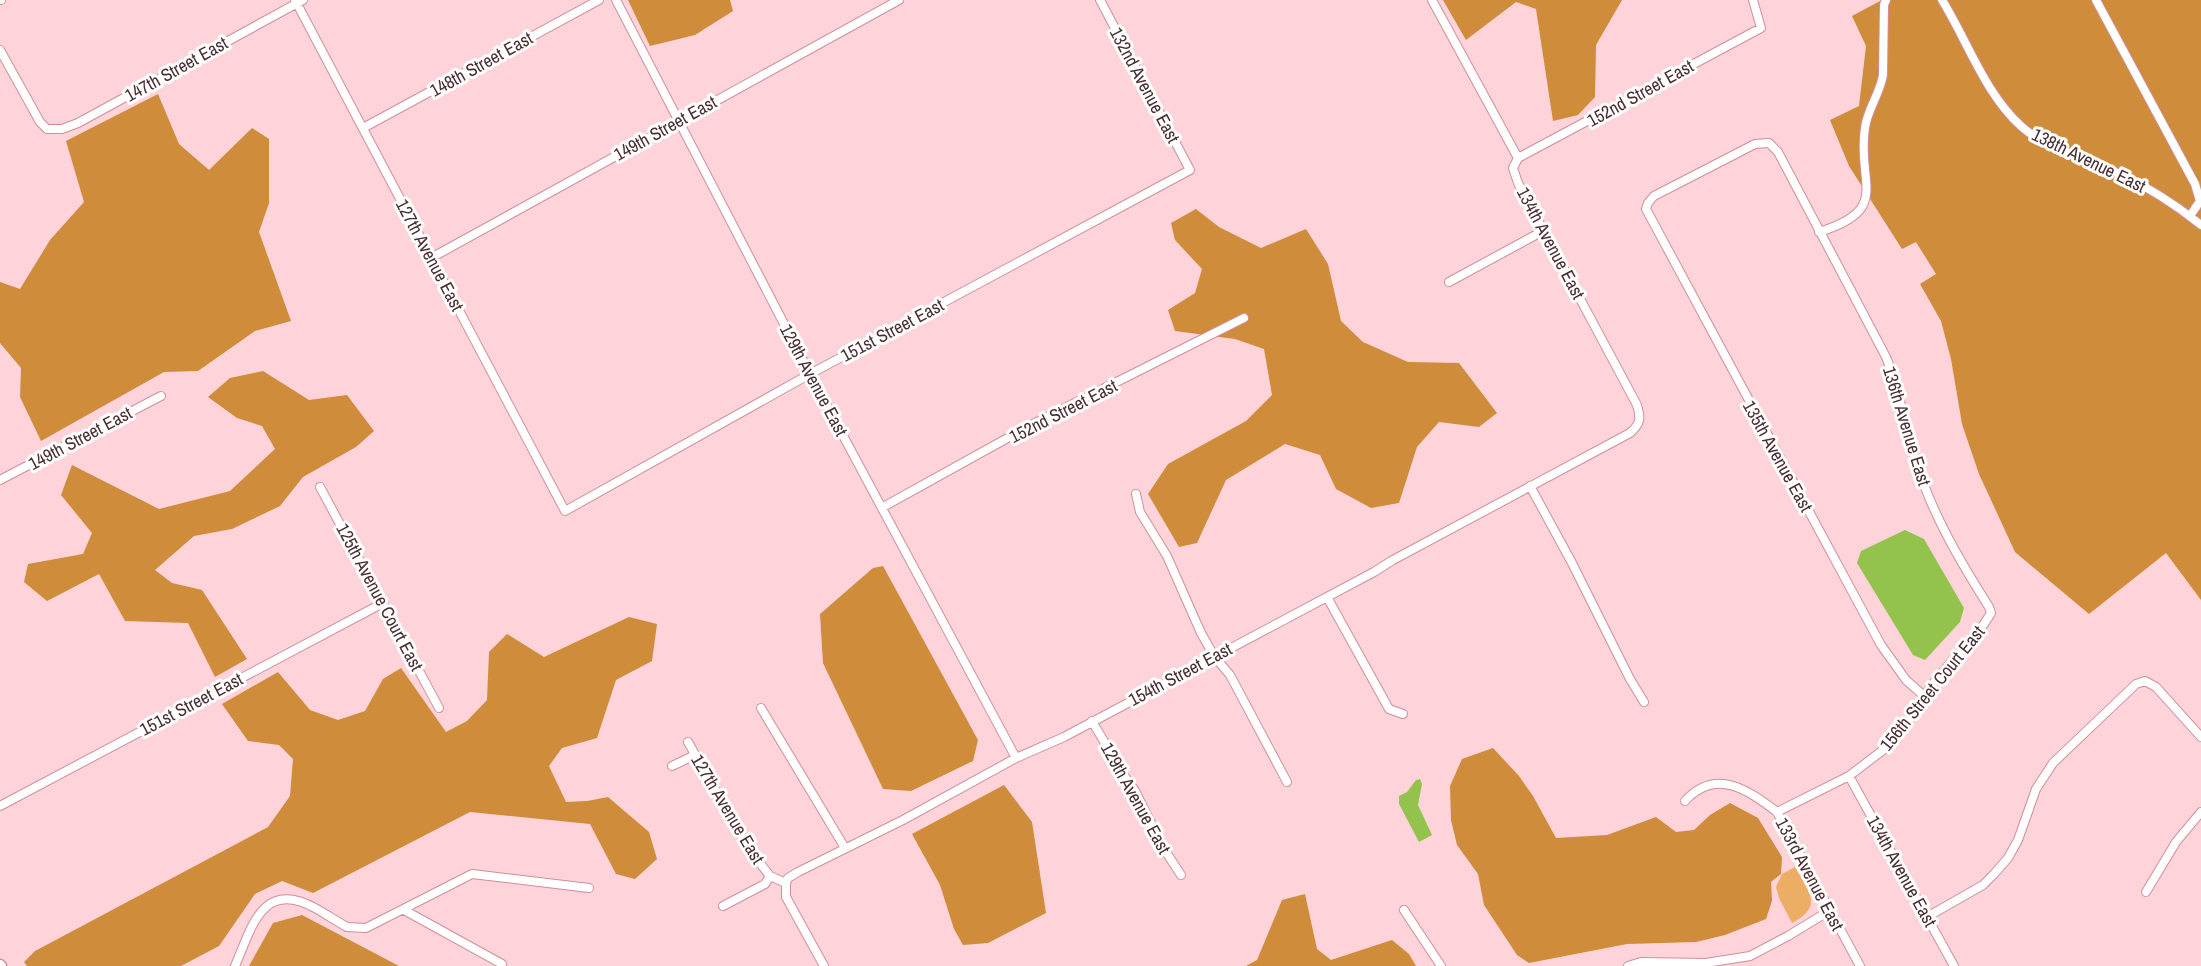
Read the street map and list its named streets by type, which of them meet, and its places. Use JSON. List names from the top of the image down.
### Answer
{
  "streets": {
    "street": [
      "148th Street East",
      "147th Street East",
      "132nd Avenue East",
      "152nd Street East",
      "149th Street East",
      "138th Avenue East",
      "134th Avenue East",
      "127th Avenue East",
      "151st Street East",
      "129th Avenue East",
      "136th Avenue East",
      "135th Avenue East",
      "125th Avenue Court East",
      "154th Street East",
      "156th Street Court East",
      "133rd Avenue East"
    ]
  },
  "crossings": [
    ["148th Street East", "127th Avenue East"],
    ["147th Street East", "127th Avenue East"],
    ["132nd Avenue East", "151st Street East"],
    ["152nd Street East", "134th Avenue East"],
    ["152nd Street East", "129th Avenue East"],
    ["149th Street East", "127th Avenue East"],
    ["149th Street East", "129th Avenue East"],
    ["134th Avenue East", "154th Street East"],
    ["134th Avenue East", "156th Street Court East"],
    ["127th Avenue East", "151st Street East"],
    ["151st Street East", "129th Avenue East"],
    ["151st Street East", "125th Avenue Court East"],
    ["129th Avenue East", "154th Street East"],
    ["136th Avenue East", "135th Avenue East"],
    ["136th Avenue East", "156th Street Court East"],
    ["135th Avenue East", "156th Street Court East"],
    ["156th Street Court East", "133rd Avenue East"]
  ]
}
